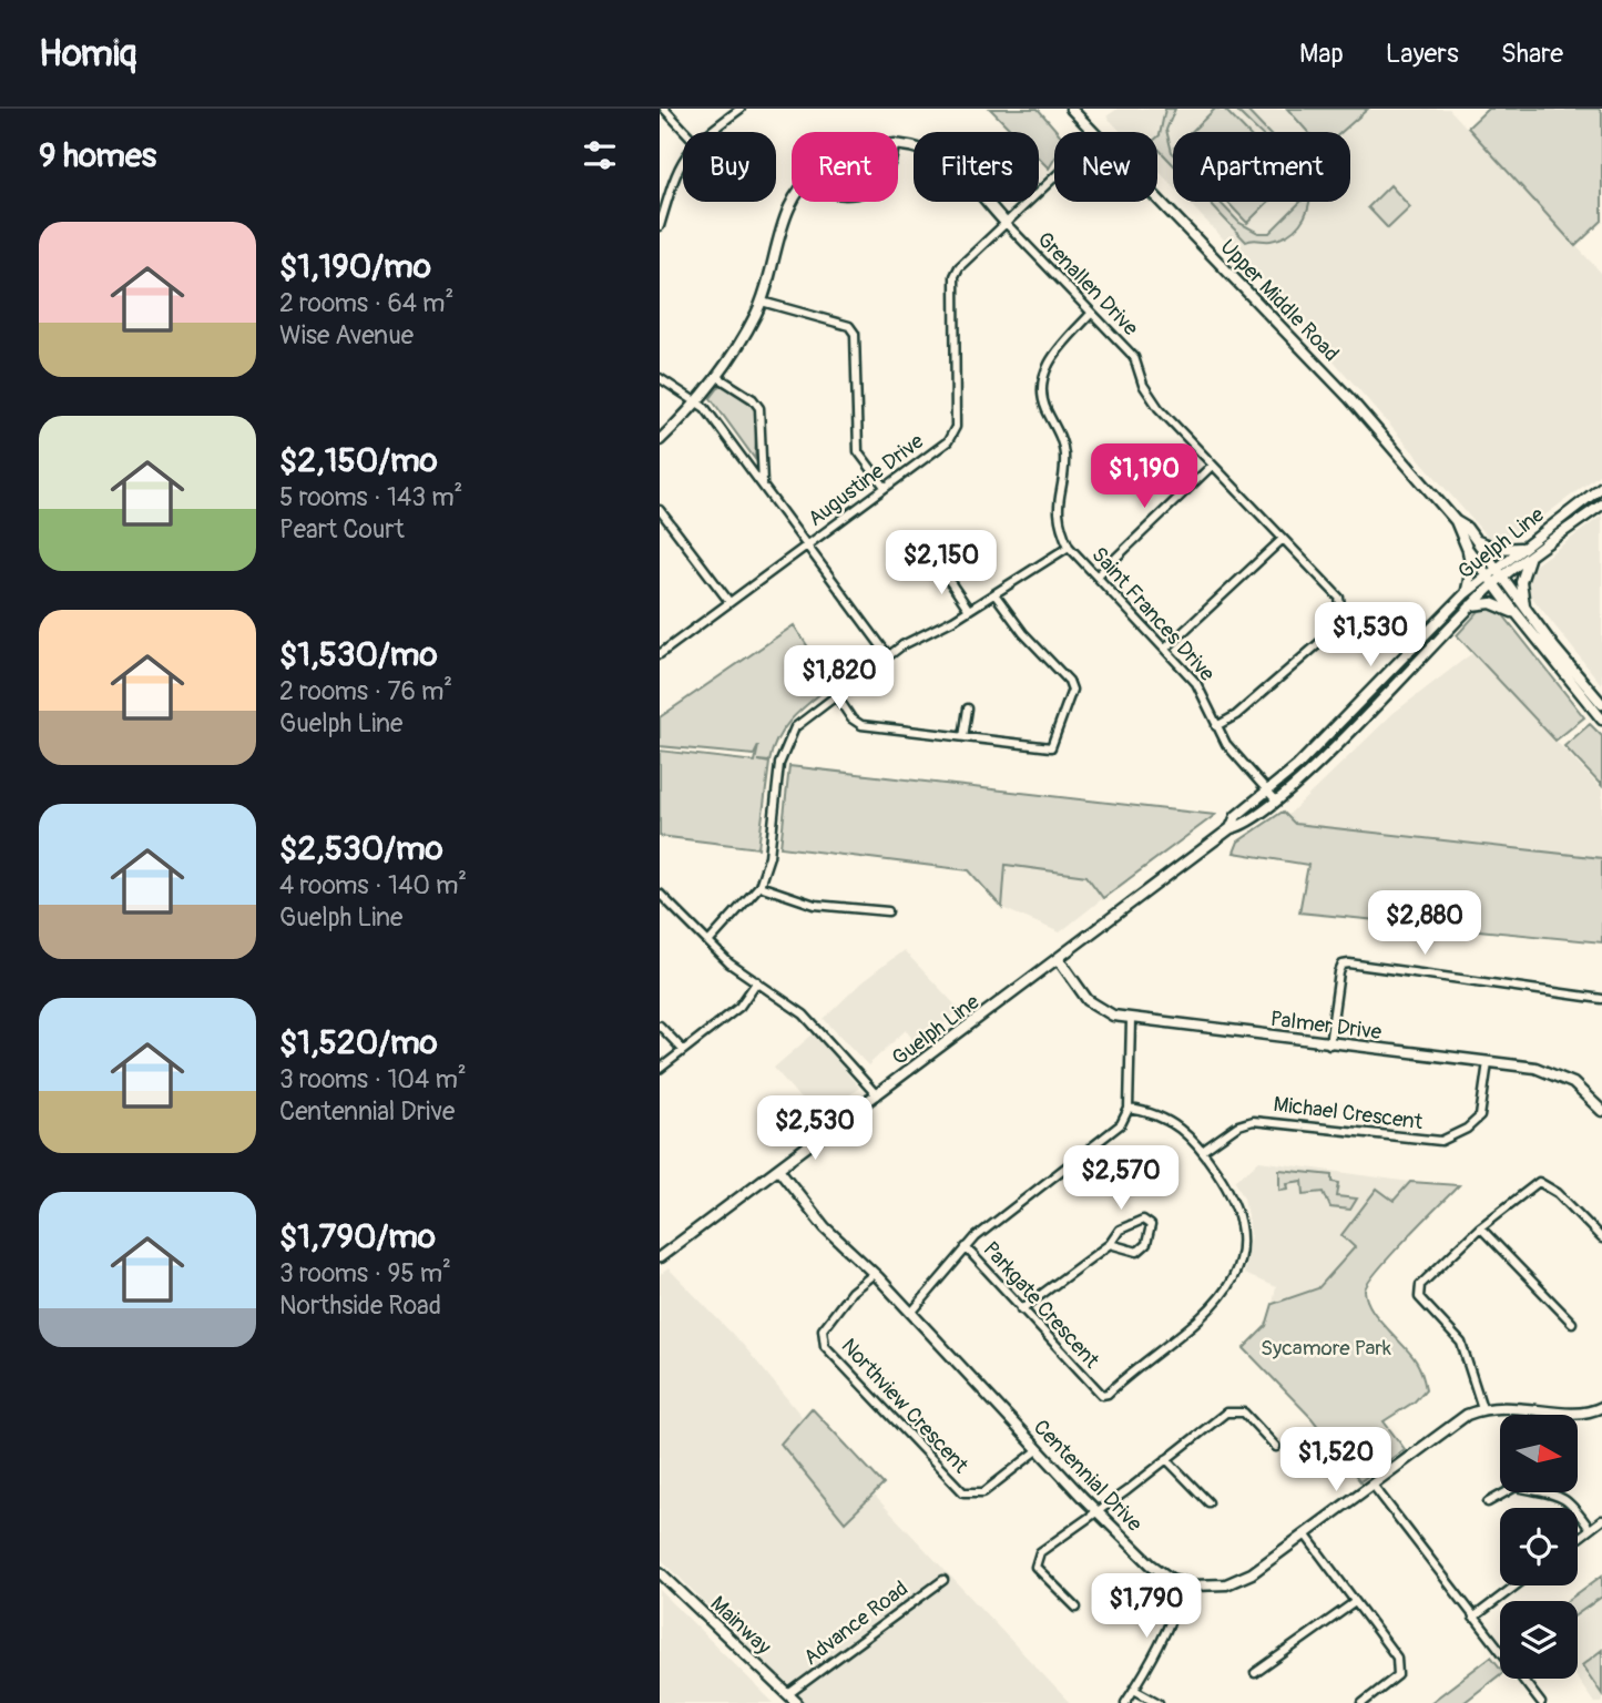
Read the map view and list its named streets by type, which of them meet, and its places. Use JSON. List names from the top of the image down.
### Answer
{
  "streets": {
    "main road": [
      "Upper Middle Road",
      "Guelph Line",
      "Palmer Drive",
      "Centennial Drive",
      "Mainway"
    ],
    "street": [
      "Grenallen Drive",
      "Augustine Drive",
      "Saint Frances Drive",
      "Michael Crescent",
      "Parkgate Crescent",
      "Northview Crescent",
      "Advance Road"
    ]
  },
  "crossings": [
    ["Grenallen Drive", "Augustine Drive"],
    ["Grenallen Drive", "Saint Frances Drive"],
    ["Upper Middle Road", "Guelph Line"],
    ["Guelph Line", "Saint Frances Drive"],
    ["Guelph Line", "Palmer Drive"],
    ["Guelph Line", "Centennial Drive"],
    ["Palmer Drive", "Michael Crescent"],
    ["Michael Crescent", "Parkgate Crescent"],
    ["Northview Crescent", "Centennial Drive"],
    ["Advance Road", "Mainway"]
  ],
  "parks": ["Sycamore Park"],
  "north": "right",
  "page": {
    "header": "Homiq",
    "nav": ["Map", "Layers", "Share"],
    "heading": "9 homes",
    "chip": [
      "Buy",
      "Rent",
      "Filters",
      "New",
      "Apartment"
    ],
    "list": [
      {
        "name": "$1,190/mo",
        "note": "2 rooms · 64 m² · Wise Avenue"
      },
      {
        "name": "$2,150/mo",
        "note": "5 rooms · 143 m² · Peart Court"
      },
      {
        "name": "$1,530/mo",
        "note": "2 rooms · 76 m² · Guelph Line"
      },
      {
        "name": "$2,530/mo",
        "note": "4 rooms · 140 m² · Guelph Line"
      },
      {
        "name": "$1,520/mo",
        "note": "3 rooms · 104 m² · Centennial Drive"
      },
      {
        "name": "$1,790/mo",
        "note": "3 rooms · 95 m² · Northside Road"
      }
    ],
    "price": [
      "$1,190",
      "$2,150",
      "$1,530",
      "$1,820",
      "$2,880",
      "$2,530",
      "$2,570",
      "$1,520",
      "$1,790"
    ]
  }
}
